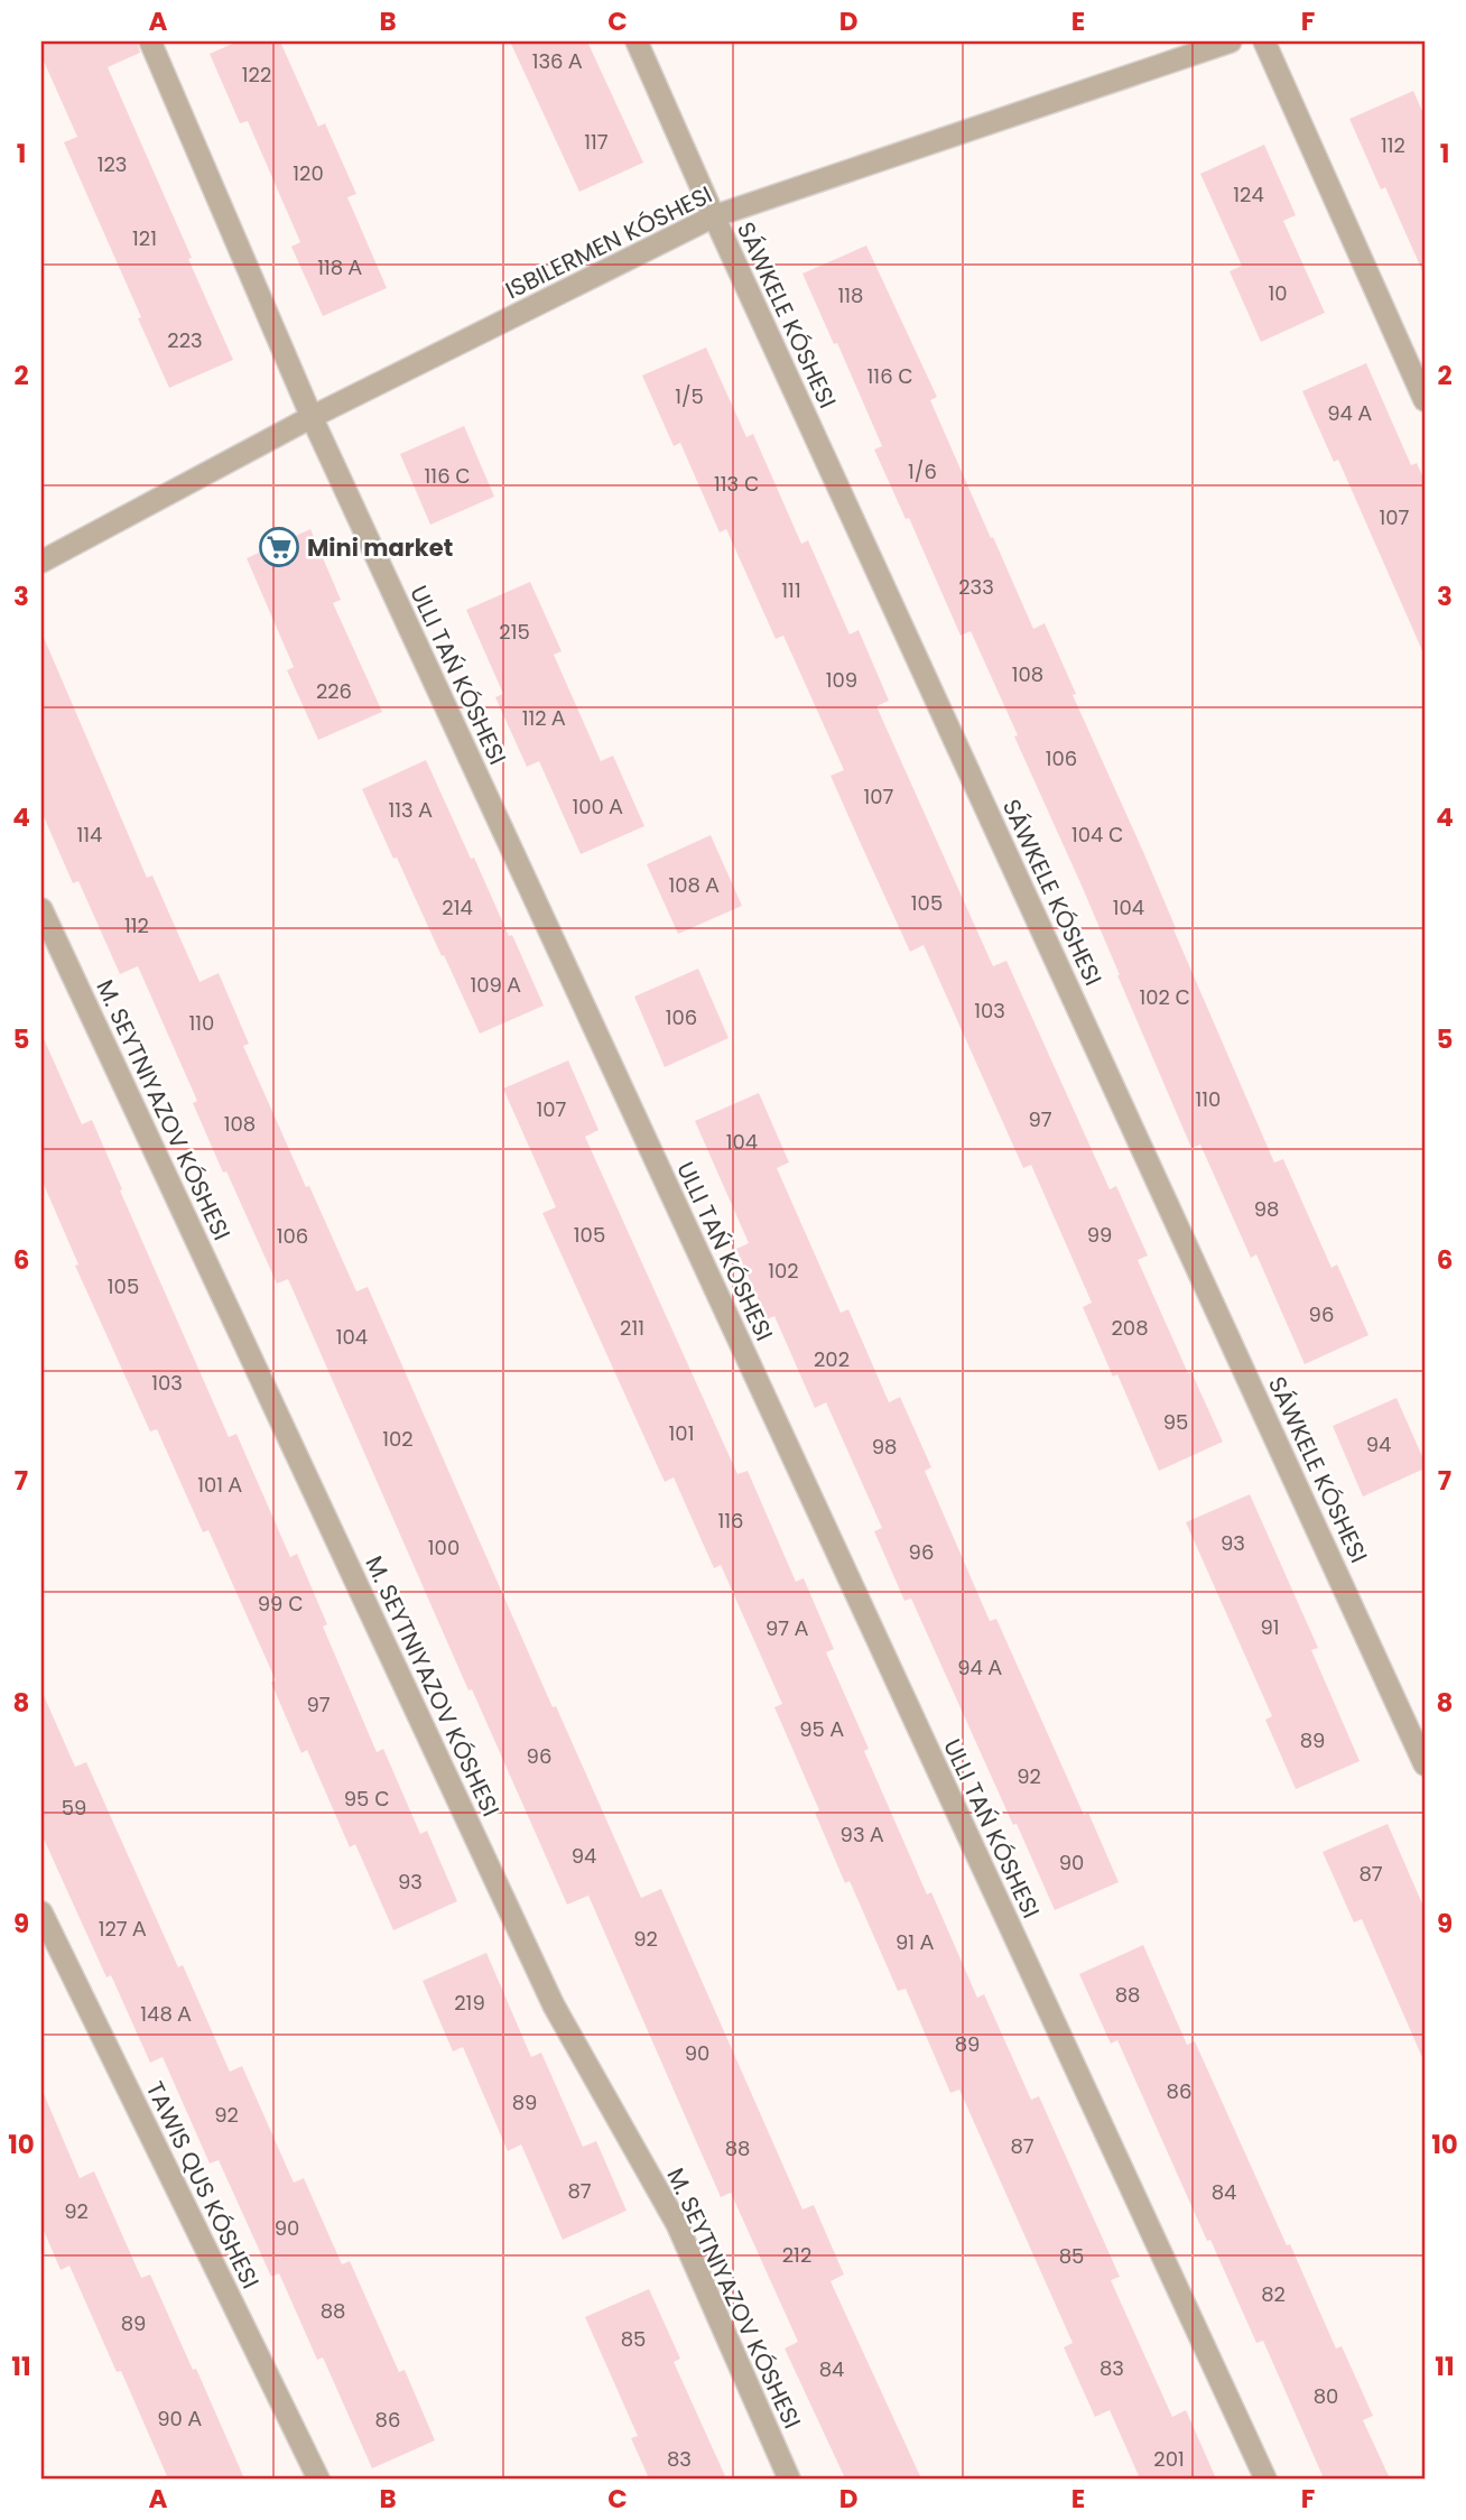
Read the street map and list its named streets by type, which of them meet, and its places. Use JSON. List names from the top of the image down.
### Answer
{
  "streets": {
    "street": ["ISBILERMEN KÓSHESI", "SÁWKELE KÓSHESI", "M. SEYTNIYAZOV KÓSHESI"]
  },
  "crossings": [
    ["ISBILERMEN KÓSHESI", "SÁWKELE KÓSHESI"]
  ],
  "places": {
    "supermarket": ["Mini market"]
  },
  "house_numbers": [
    "136 А",
    "122",
    "117",
    "112",
    "123",
    "120",
    "124",
    "121",
    "118 А",
    "10",
    "118",
    "223",
    "116 С",
    "1/5",
    "94 А",
    "1/6",
    "116 С",
    "113 С",
    "107",
    "233",
    "111",
    "215",
    "108",
    "109",
    "226",
    "112 А",
    "106",
    "107",
    "100 А",
    "113 А",
    "114",
    "104 С",
    "108 А",
    "105",
    "214",
    "104",
    "112",
    "109 А",
    "102 С",
    "103",
    "106",
    "110",
    "110",
    "107",
    "97",
    "108",
    "104",
    "98",
    "105",
    "99",
    "106",
    "102",
    "105",
    "96",
    "211",
    "208",
    "104",
    "202",
    "103",
    "95",
    "101",
    "102",
    "94",
    "98",
    "101 А",
    "116",
    "93",
    "100",
    "96",
    "99 С",
    "91",
    "97 А",
    "94 А",
    "97",
    "95 А",
    "89",
    "96",
    "92",
    "95 С",
    "59",
    "93 А",
    "94",
    "90",
    "87",
    "93",
    "127 А",
    "92",
    "91 А",
    "88",
    "219",
    "148 А",
    "89",
    "90",
    "86",
    "89",
    "92",
    "87",
    "88",
    "87",
    "84",
    "92",
    "90",
    "212",
    "85",
    "82",
    "88",
    "89",
    "85",
    "83",
    "84",
    "80",
    "90 А",
    "86",
    "83",
    "201"
  ],
  "grid": {
    "columns": [
      "A",
      "B",
      "C",
      "D",
      "E",
      "F"
    ],
    "rows": [
      "1",
      "2",
      "3",
      "4",
      "5",
      "6",
      "7",
      "8",
      "9",
      "10",
      "11"
    ]
  }
}
